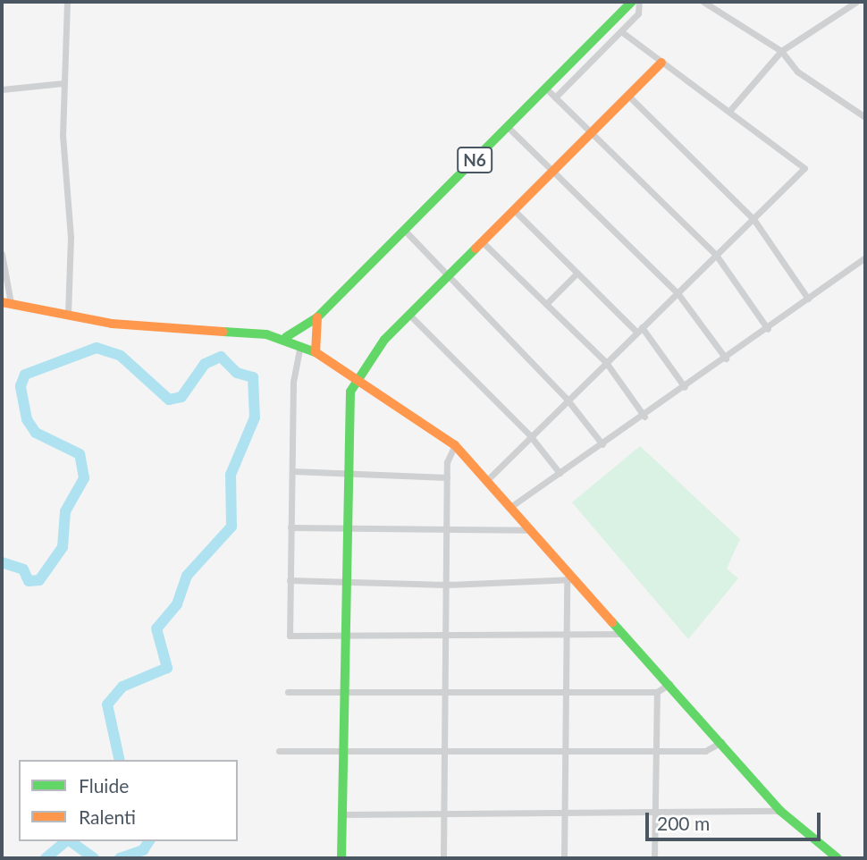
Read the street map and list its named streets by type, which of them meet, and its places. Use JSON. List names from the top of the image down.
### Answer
{
  "streets": {
    "main road": ["N6"]
  },
  "legend": ["Fluide", "Ralenti"],
  "scale_bar": "200 m"
}
